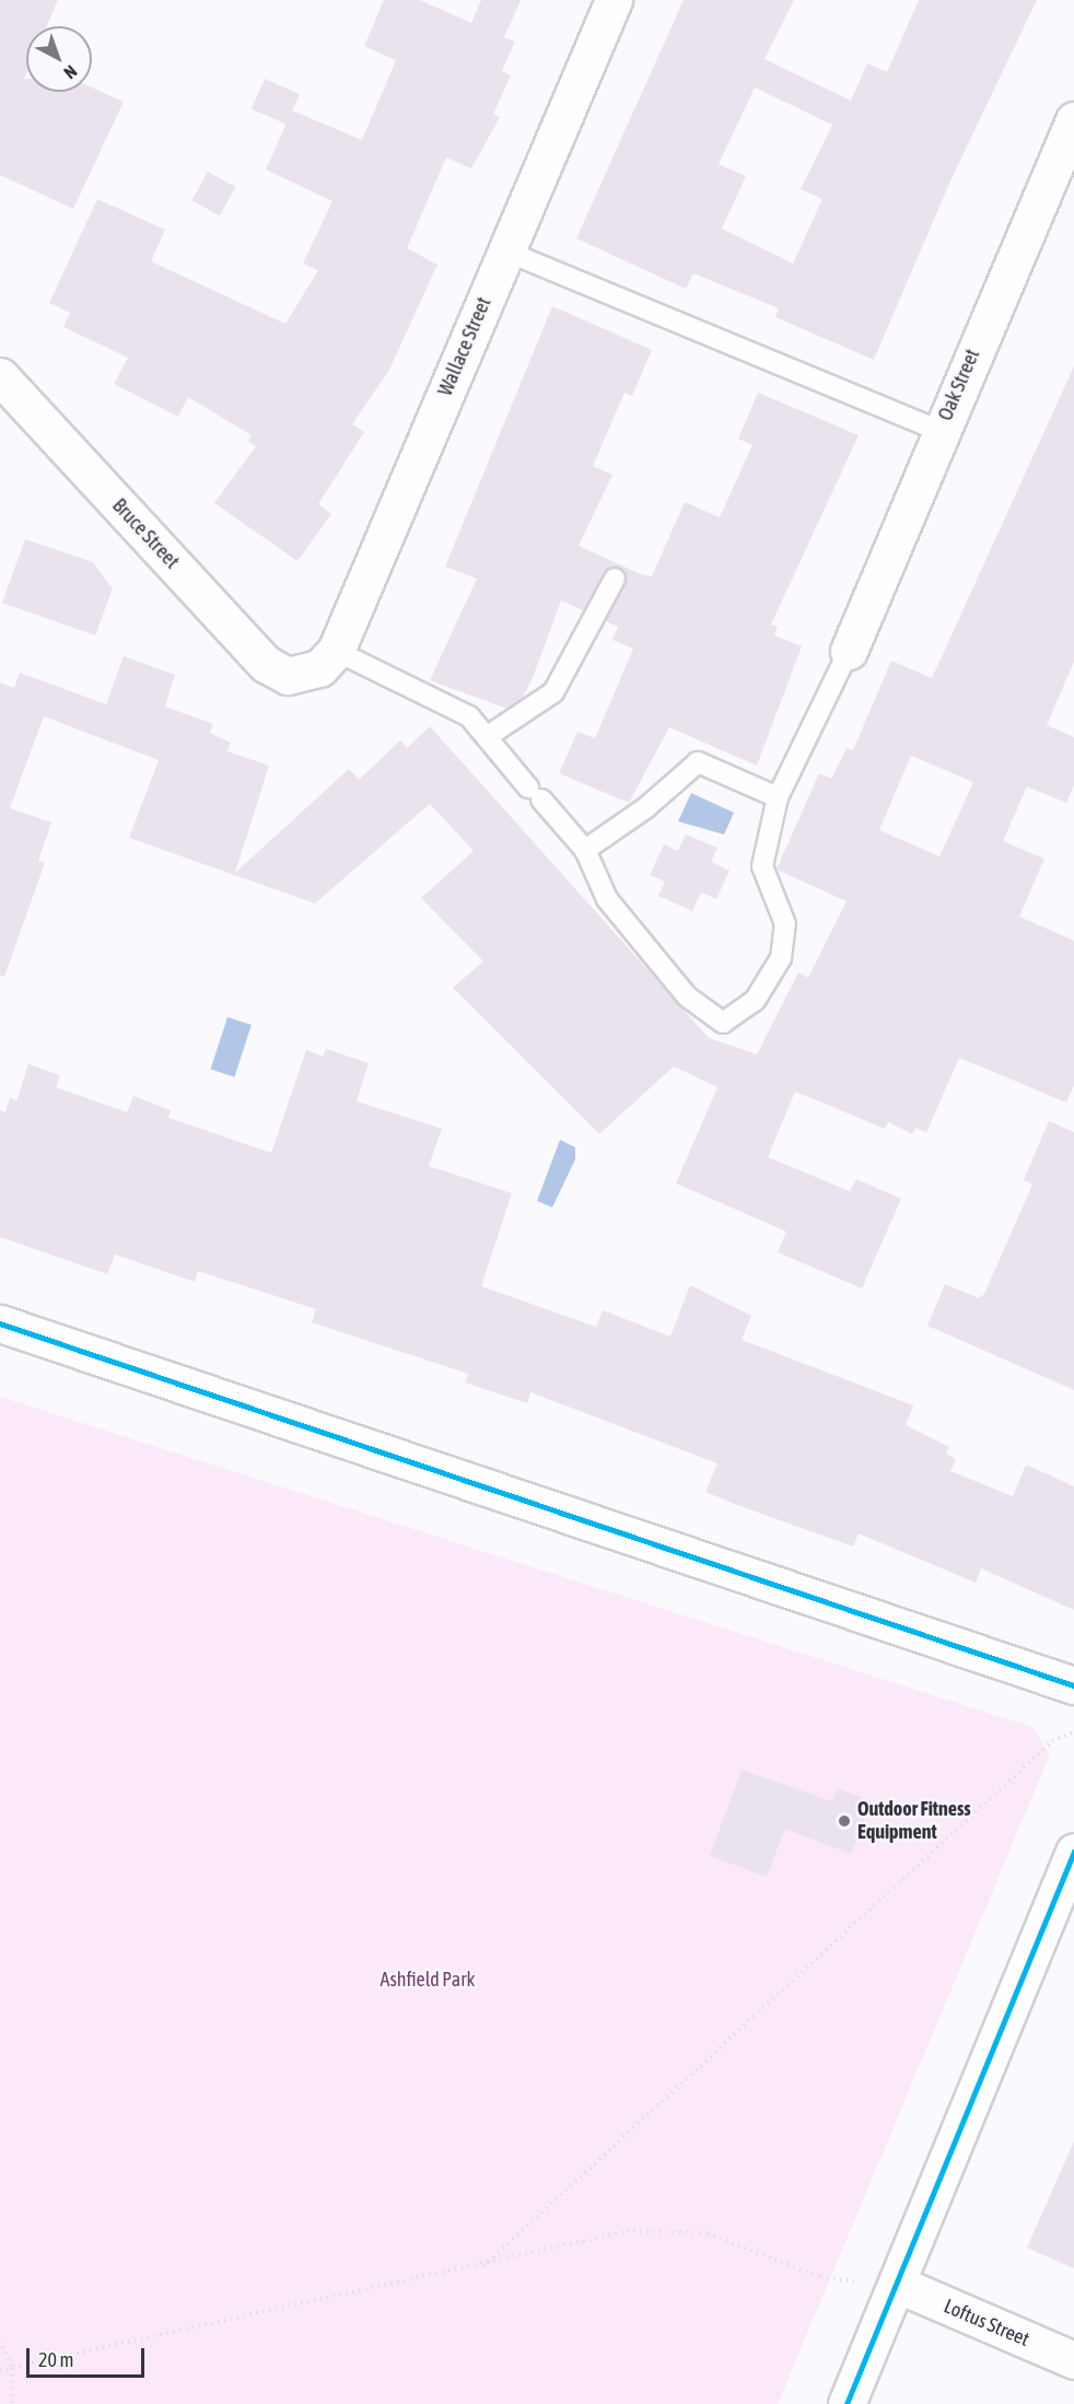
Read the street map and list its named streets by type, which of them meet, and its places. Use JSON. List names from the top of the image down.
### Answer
{
  "streets": {
    "street": [
      "Wallace Street",
      "Oak Street",
      "Bruce Street",
      "Loftus Street"
    ]
  },
  "crossings": [
    ["Wallace Street", "Bruce Street"]
  ],
  "parks": ["Ashfield Park"],
  "places": ["Outdoor Fitness Equipment"],
  "scale_bar": "20 m",
  "north": "bottom right"
}
